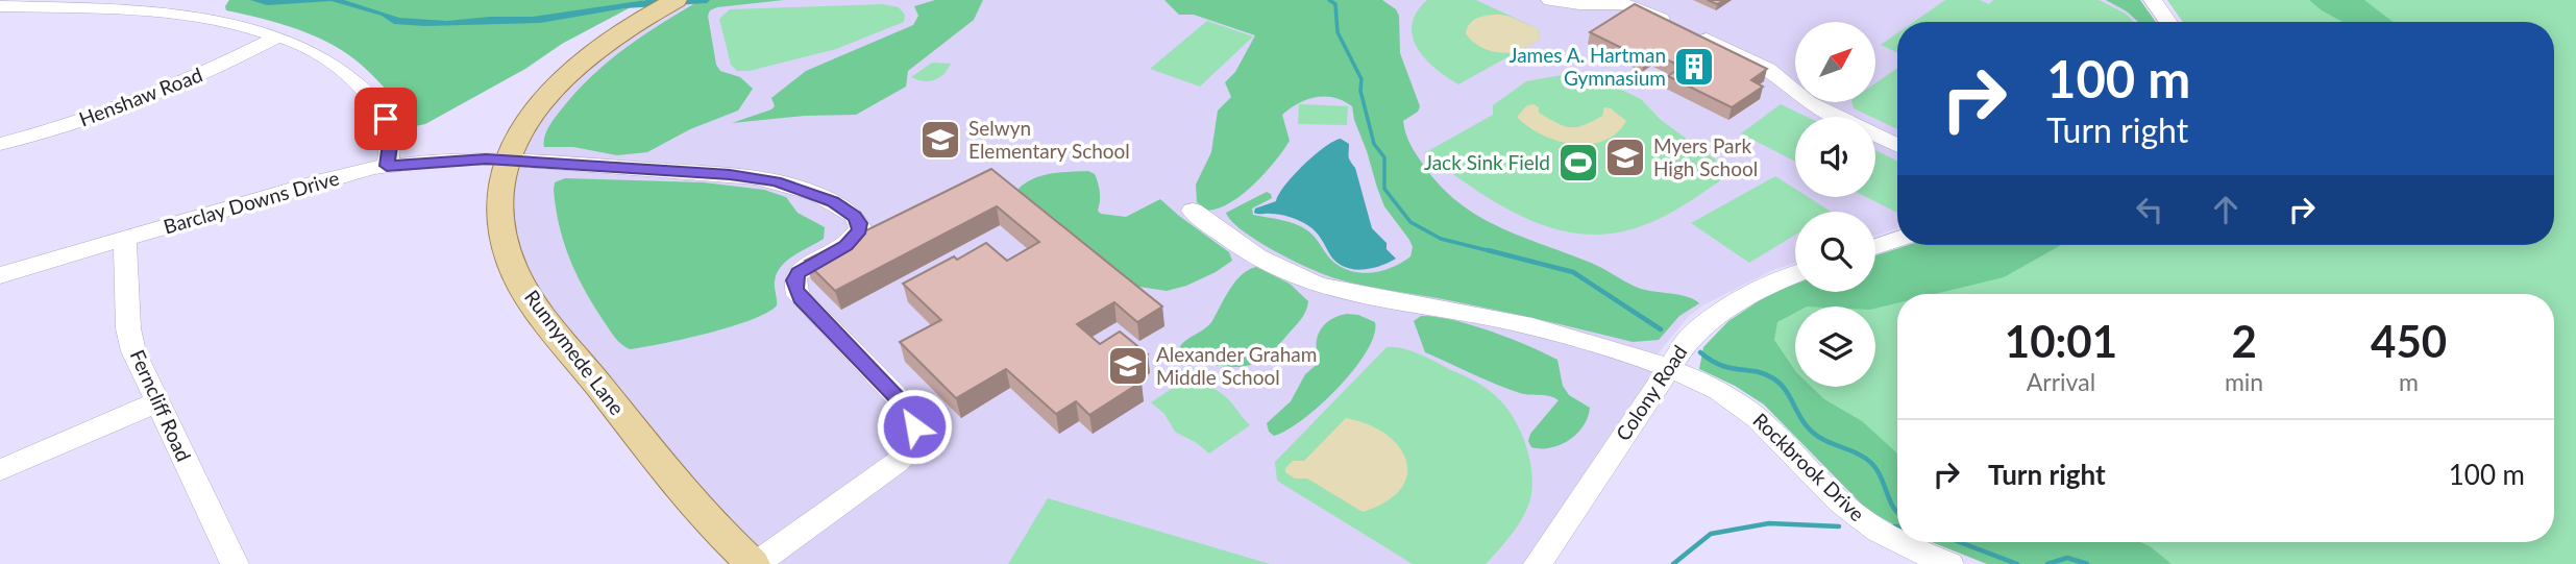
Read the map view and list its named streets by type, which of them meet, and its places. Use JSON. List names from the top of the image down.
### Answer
{
  "streets": {
    "main road": ["Runnymede Lane"],
    "street": [
      "Henshaw Road",
      "Barclay Downs Drive",
      "Colony Road",
      "Ferncliff Road",
      "Rockbrook Drive"
    ]
  },
  "crossings": [
    ["Barclay Downs Drive", "Runnymede Lane"],
    ["Barclay Downs Drive", "Ferncliff Road"],
    ["Colony Road", "Rockbrook Drive"]
  ],
  "places": {
    "building": ["James A. Hartman Gymnasium"],
    "school or university": ["Selwyn Elementary School", "Myers Park High School", "Alexander Graham Middle School"],
    "sports": ["Jack Sink Field"]
  },
  "north": "top right",
  "page": {
    "turn": ["100 m", "Turn right"],
    "eta": [
      "10:01",
      "Arrival",
      "2",
      "min",
      "450",
      "m"
    ],
    "list": [
      {
        "name": "Turn right",
        "value": "100 m"
      }
    ]
  }
}
